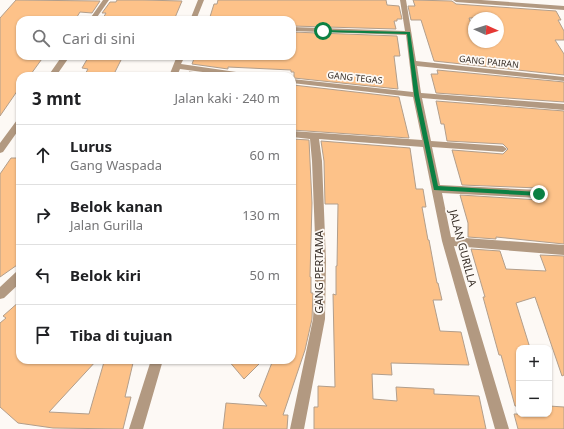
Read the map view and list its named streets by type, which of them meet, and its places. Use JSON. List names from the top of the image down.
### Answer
{
  "streets": {
    "street": [
      "GANG PAIRAN",
      "GANG TEGAS",
      "JALAN GURILLA",
      "GANG PERTAMA"
    ]
  },
  "crossings": [
    ["GANG PAIRAN", "JALAN GURILLA"],
    ["GANG TEGAS", "JALAN GURILLA"]
  ],
  "north": "right",
  "page": {
    "search": "Cari di sini",
    "heading": ["3 mnt", "Jalan kaki · 240 m"],
    "list": [
      ["Lurus", "Gang Waspada", "60 m"],
      ["Belok kanan", "Jalan Gurilla", "130 m"],
      ["Belok kiri", "50 m"],
      "Tiba di tujuan"
    ],
    "map_buttons": ["+", "−"]
  }
}
